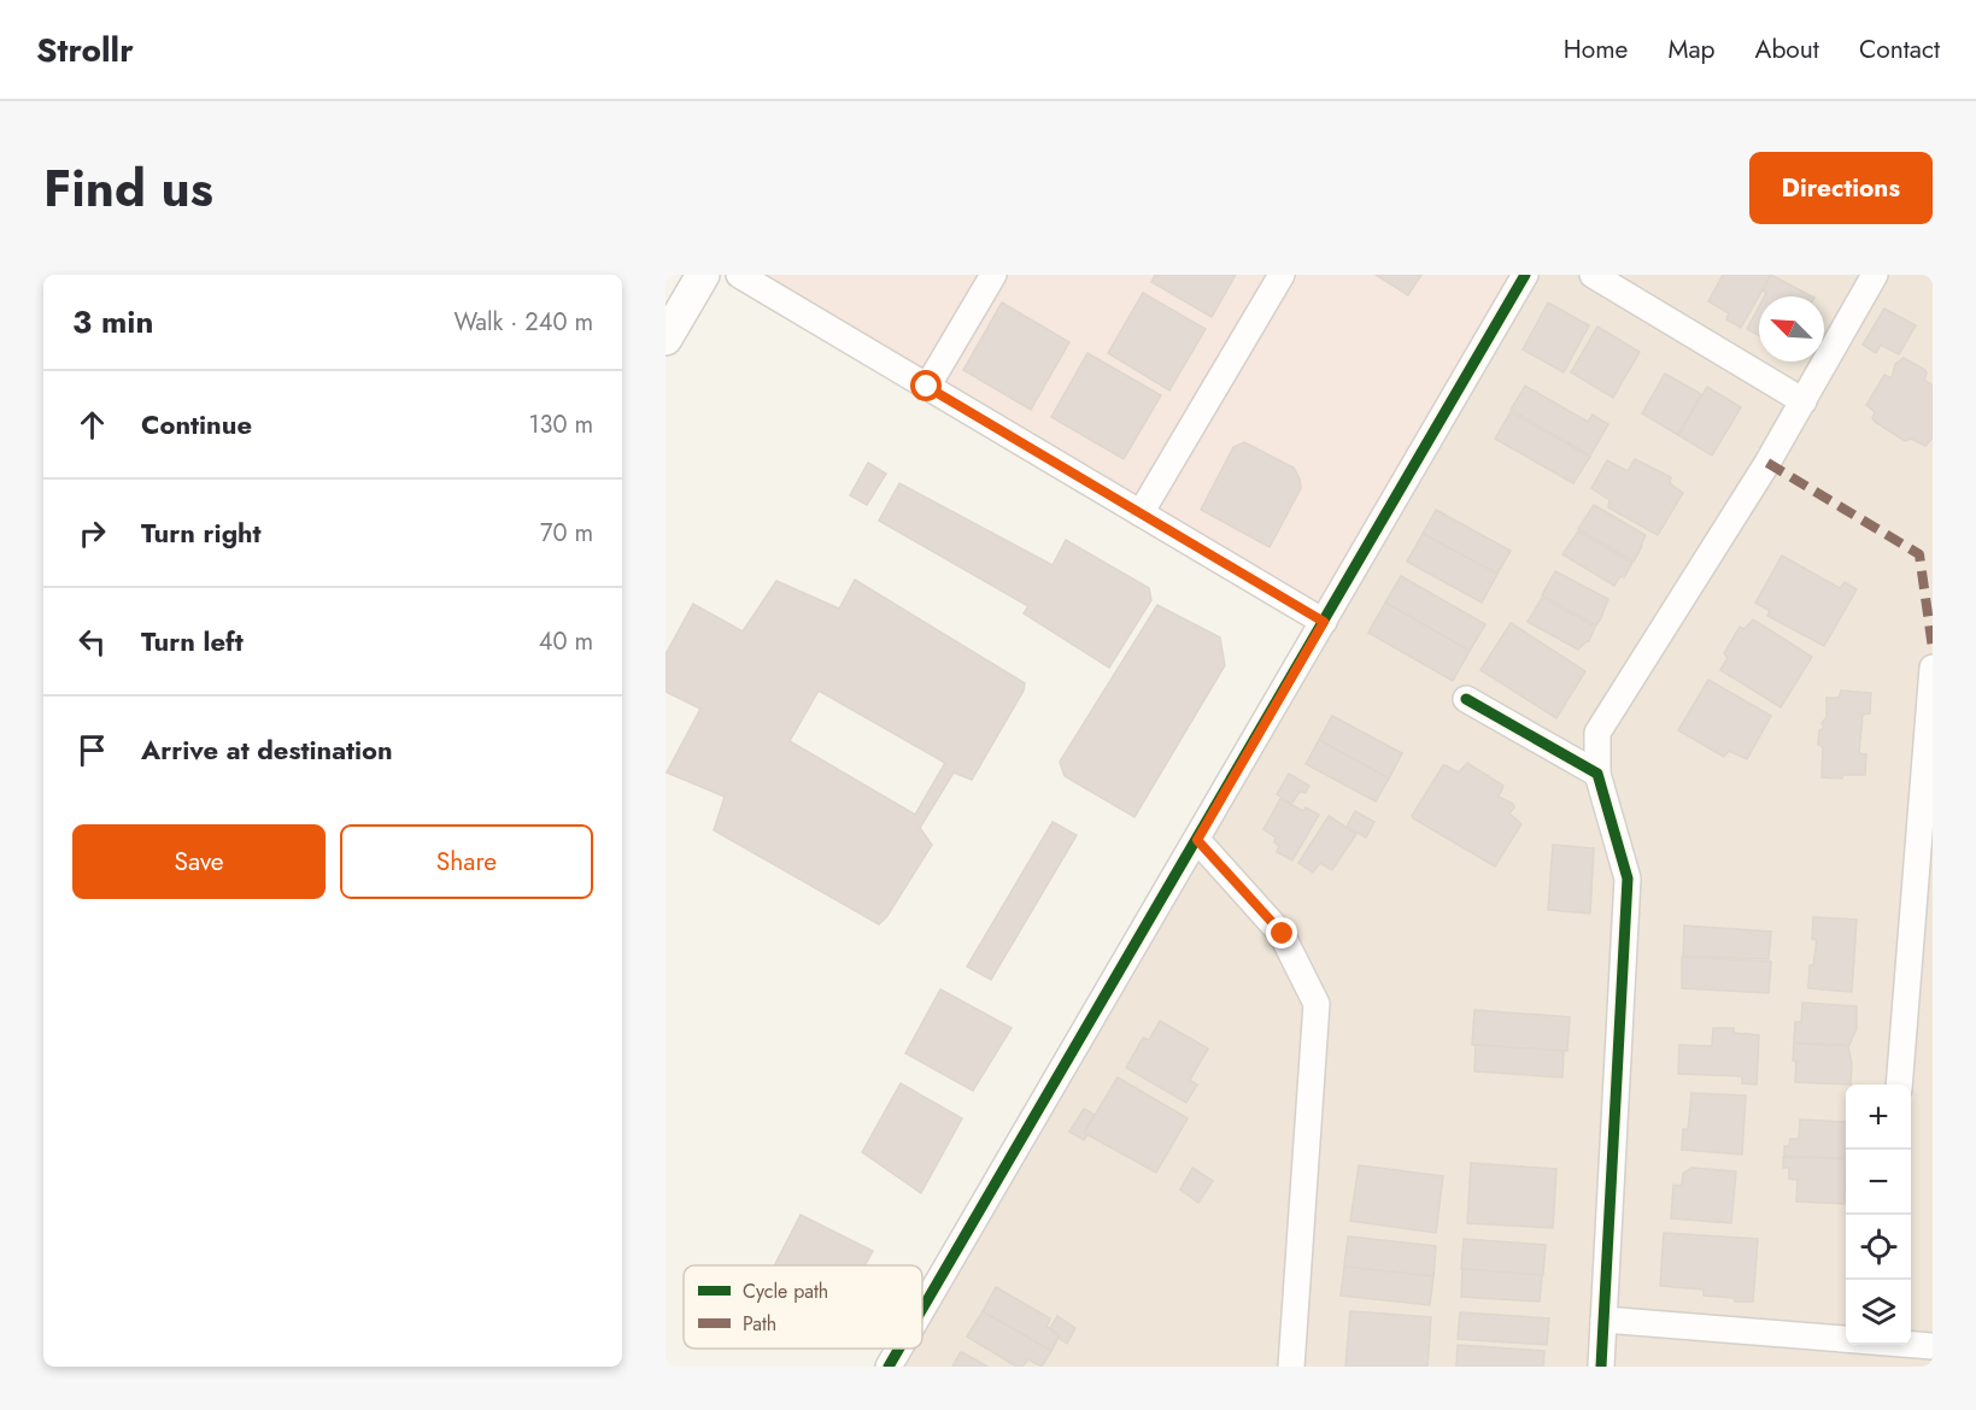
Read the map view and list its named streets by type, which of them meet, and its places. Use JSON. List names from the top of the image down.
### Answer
{
  "legend": ["Cycle path", "Path"],
  "north": "top left",
  "page": {
    "header": "Strollr",
    "nav": [
      "Home",
      "Map",
      "About",
      "Contact"
    ],
    "title": "Find us",
    "buttons": [
      "Directions",
      ["Save", "Share"]
    ],
    "heading": ["3 min", "Walk · 240 m"],
    "list": [
      ["Continue", "130 m"],
      ["Turn right", "70 m"],
      ["Turn left", "40 m"],
      "Arrive at destination"
    ],
    "map_buttons": ["+", "−"]
  }
}
